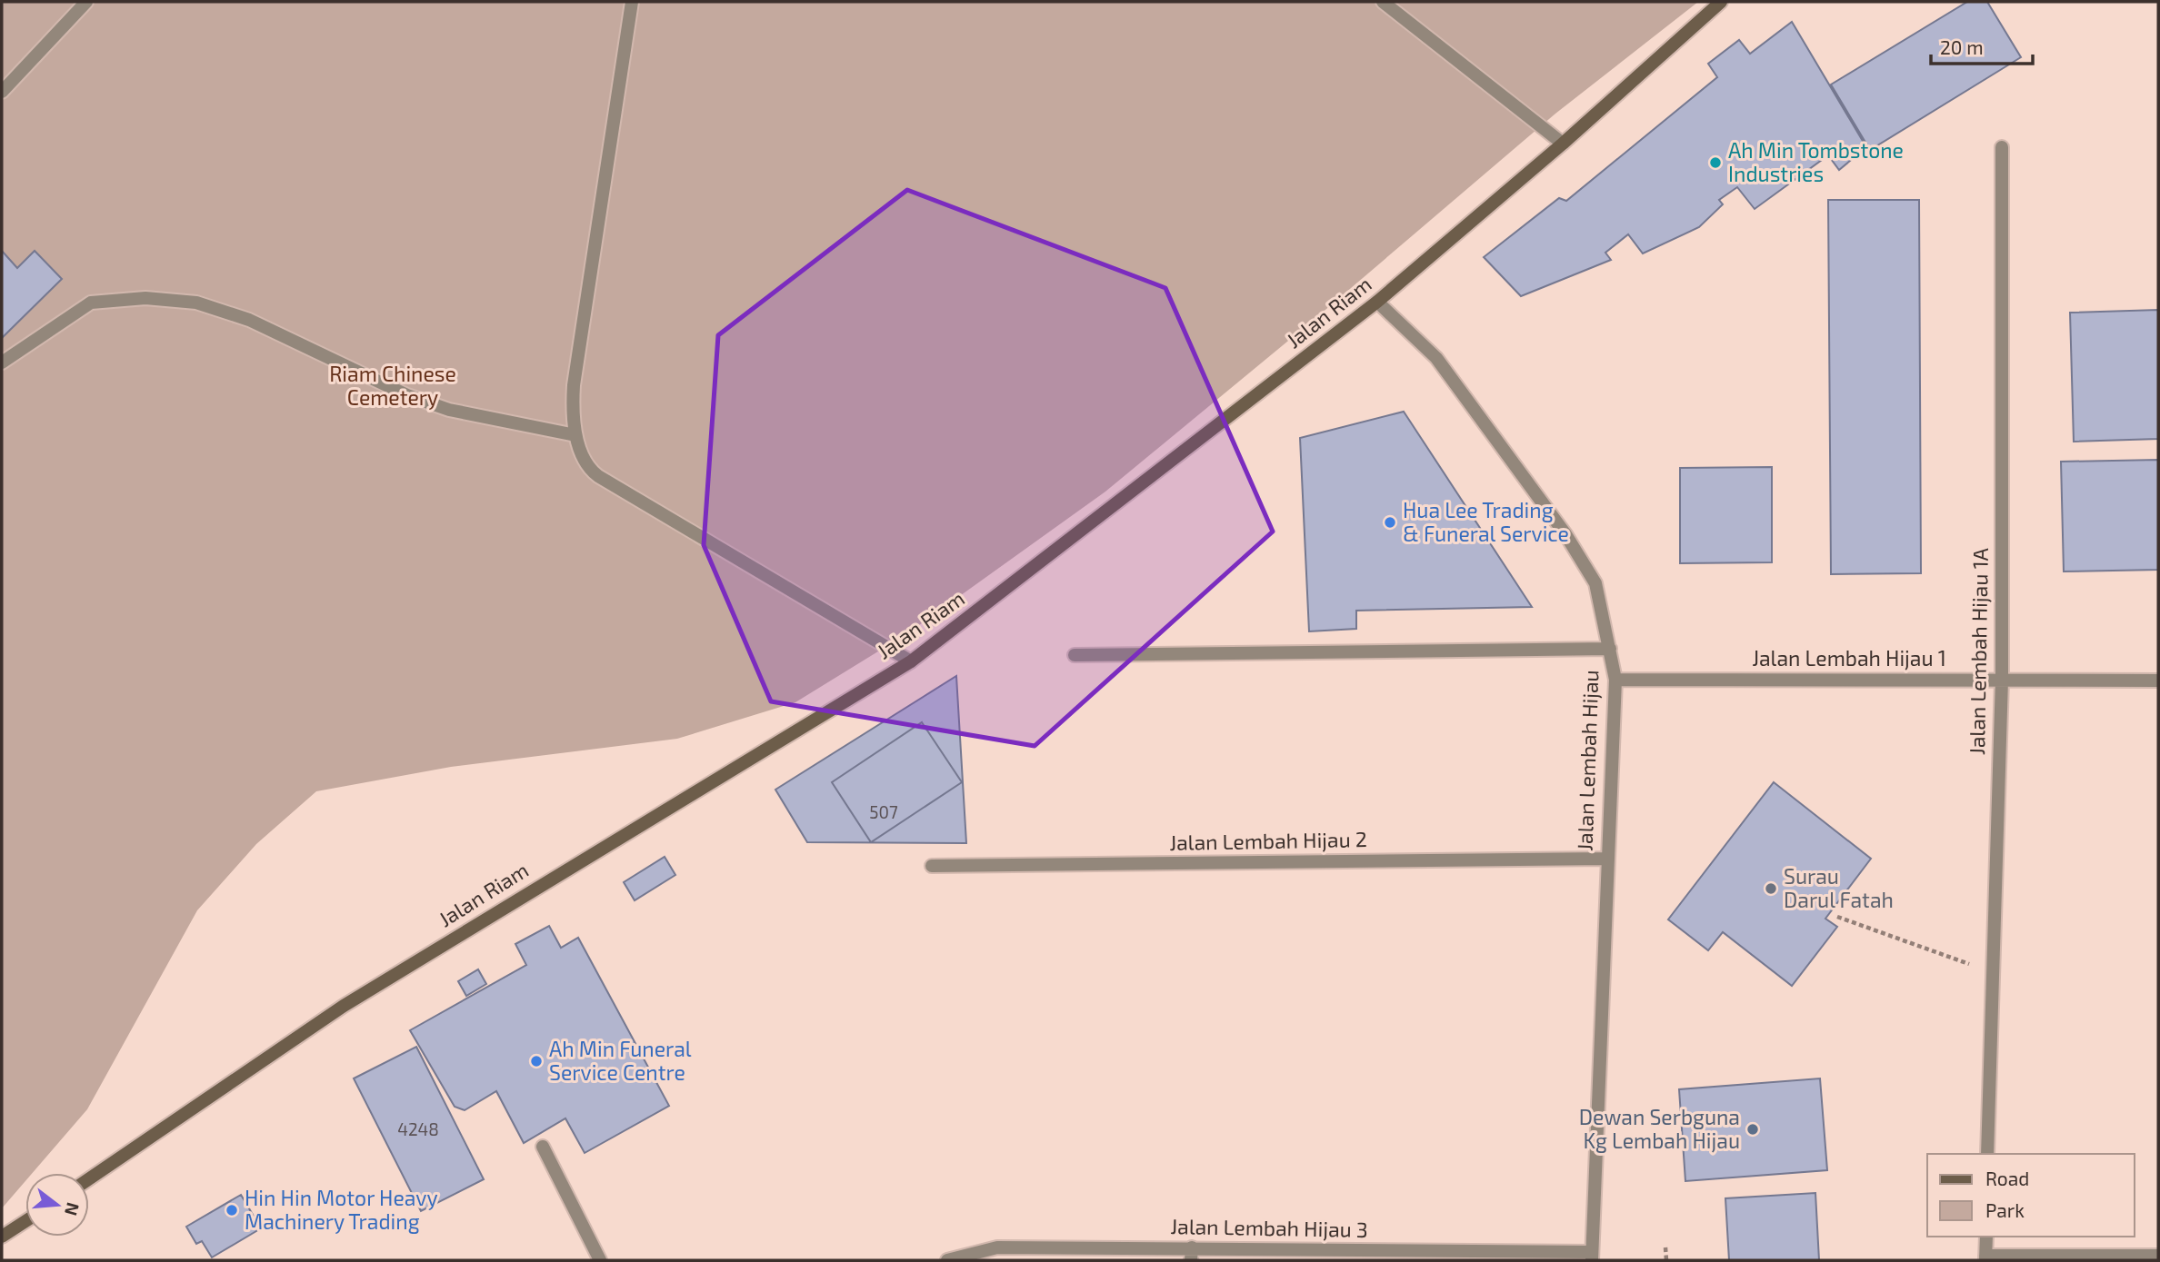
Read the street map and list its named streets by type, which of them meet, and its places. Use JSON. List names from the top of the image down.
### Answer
{
  "streets": {
    "main road": ["Jalan Riam"],
    "street": [
      "Jalan Lembah Hijau 1A",
      "Jalan Lembah Hijau 1",
      "Jalan Lembah Hijau",
      "Jalan Lembah Hijau 2",
      "Jalan Lembah Hijau 3"
    ]
  },
  "crossings": [
    ["Jalan Riam", "Jalan Lembah Hijau"],
    ["Jalan Lembah Hijau 1A", "Jalan Lembah Hijau 1"],
    ["Jalan Lembah Hijau 1", "Jalan Lembah Hijau"],
    ["Jalan Lembah Hijau", "Jalan Lembah Hijau 2"],
    ["Jalan Lembah Hijau", "Jalan Lembah Hijau 3"]
  ],
  "parks": ["Riam Chinese Cemetery"],
  "places": [
    "Ah Min Tombstone Industries",
    "Hua Lee Trading & Funeral Service",
    "Surau Darul Fatah",
    "Ah Min Funeral Service Centre",
    "Dewan Serbguna Kg Lembah Hijau",
    "Hin Hin Motor Heavy Machinery Trading"
  ],
  "house_numbers": ["507", "4248"],
  "legend": ["Road", "Park"],
  "scale_bar": "20 m",
  "north": "right"
}
